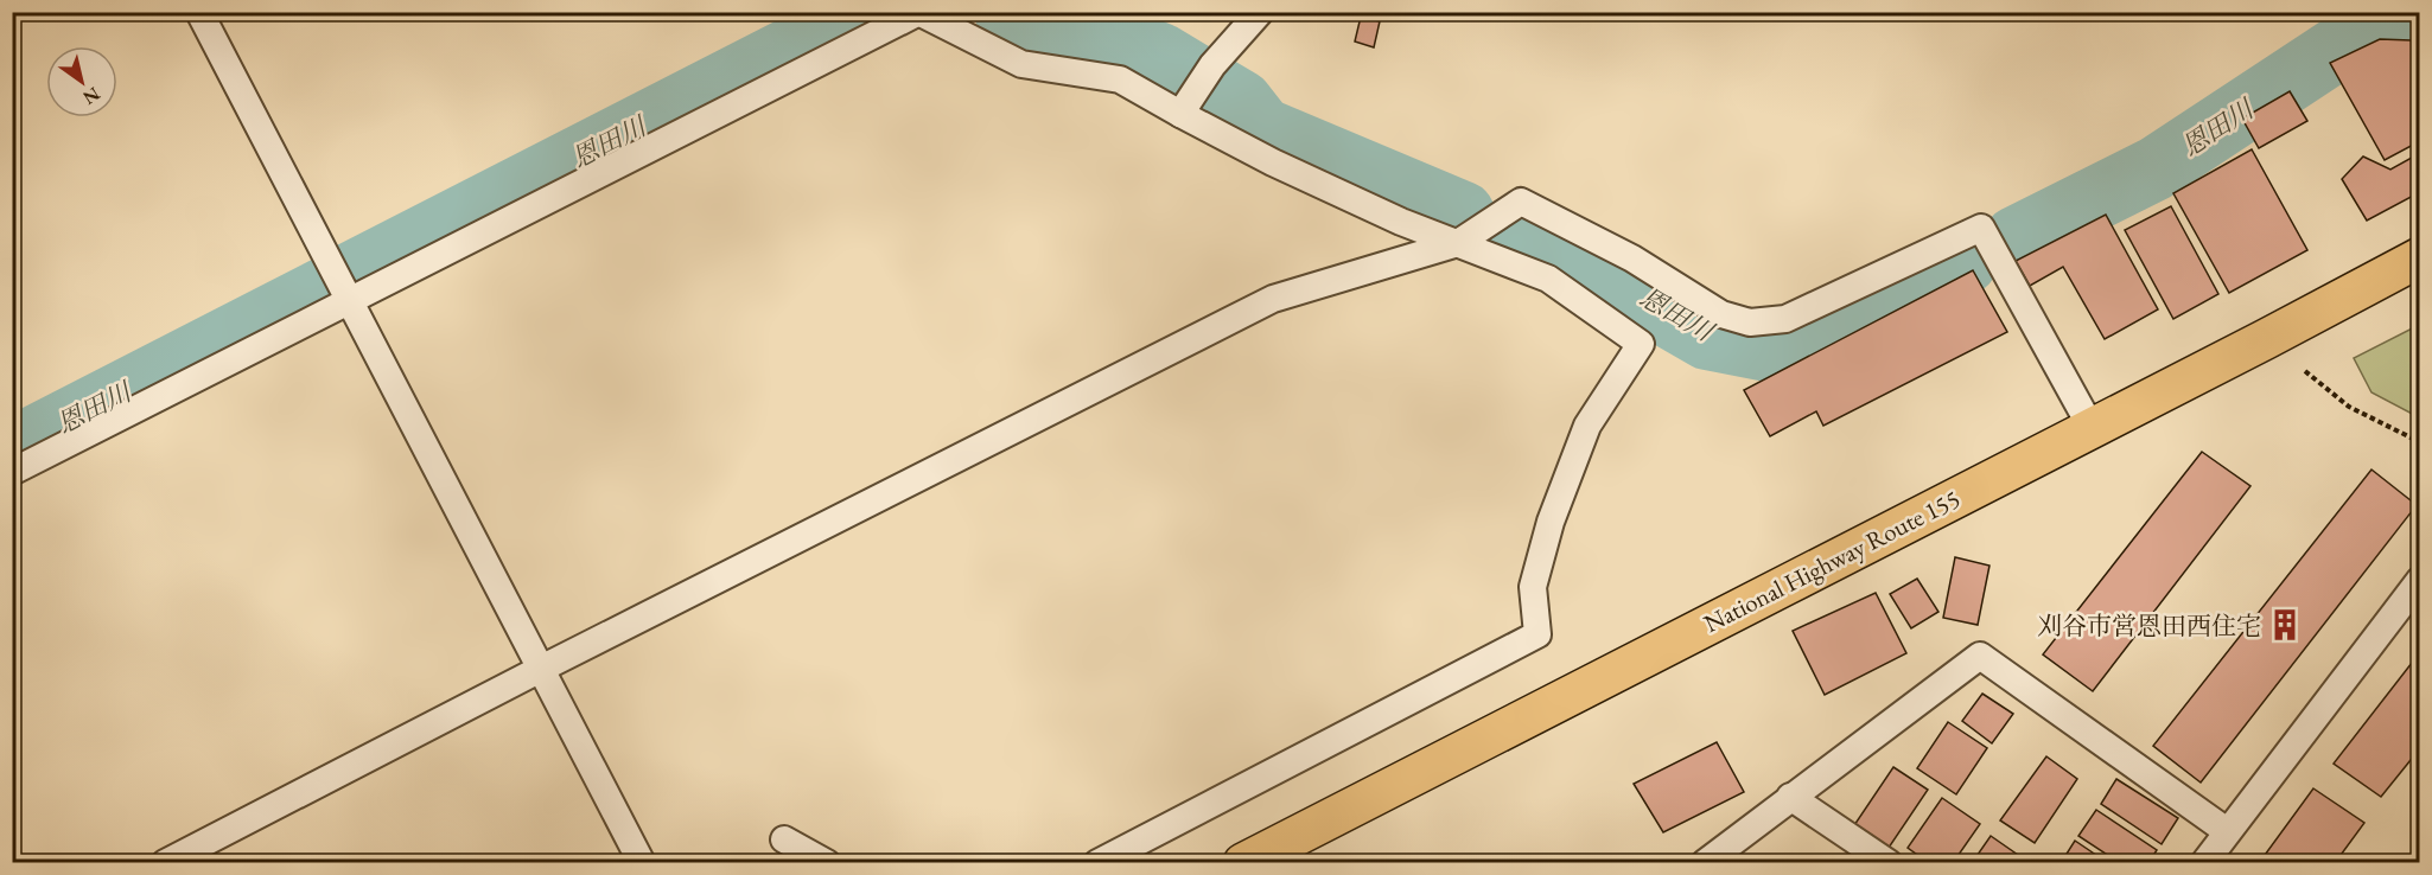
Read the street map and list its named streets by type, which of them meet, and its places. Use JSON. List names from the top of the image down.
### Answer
{
  "streets": {
    "highway": ["National Highway Route 155"]
  },
  "water": ["恩田川"],
  "places": {
    "building": ["刈谷市営恩田西住宅"]
  },
  "north": "bottom right"
}
